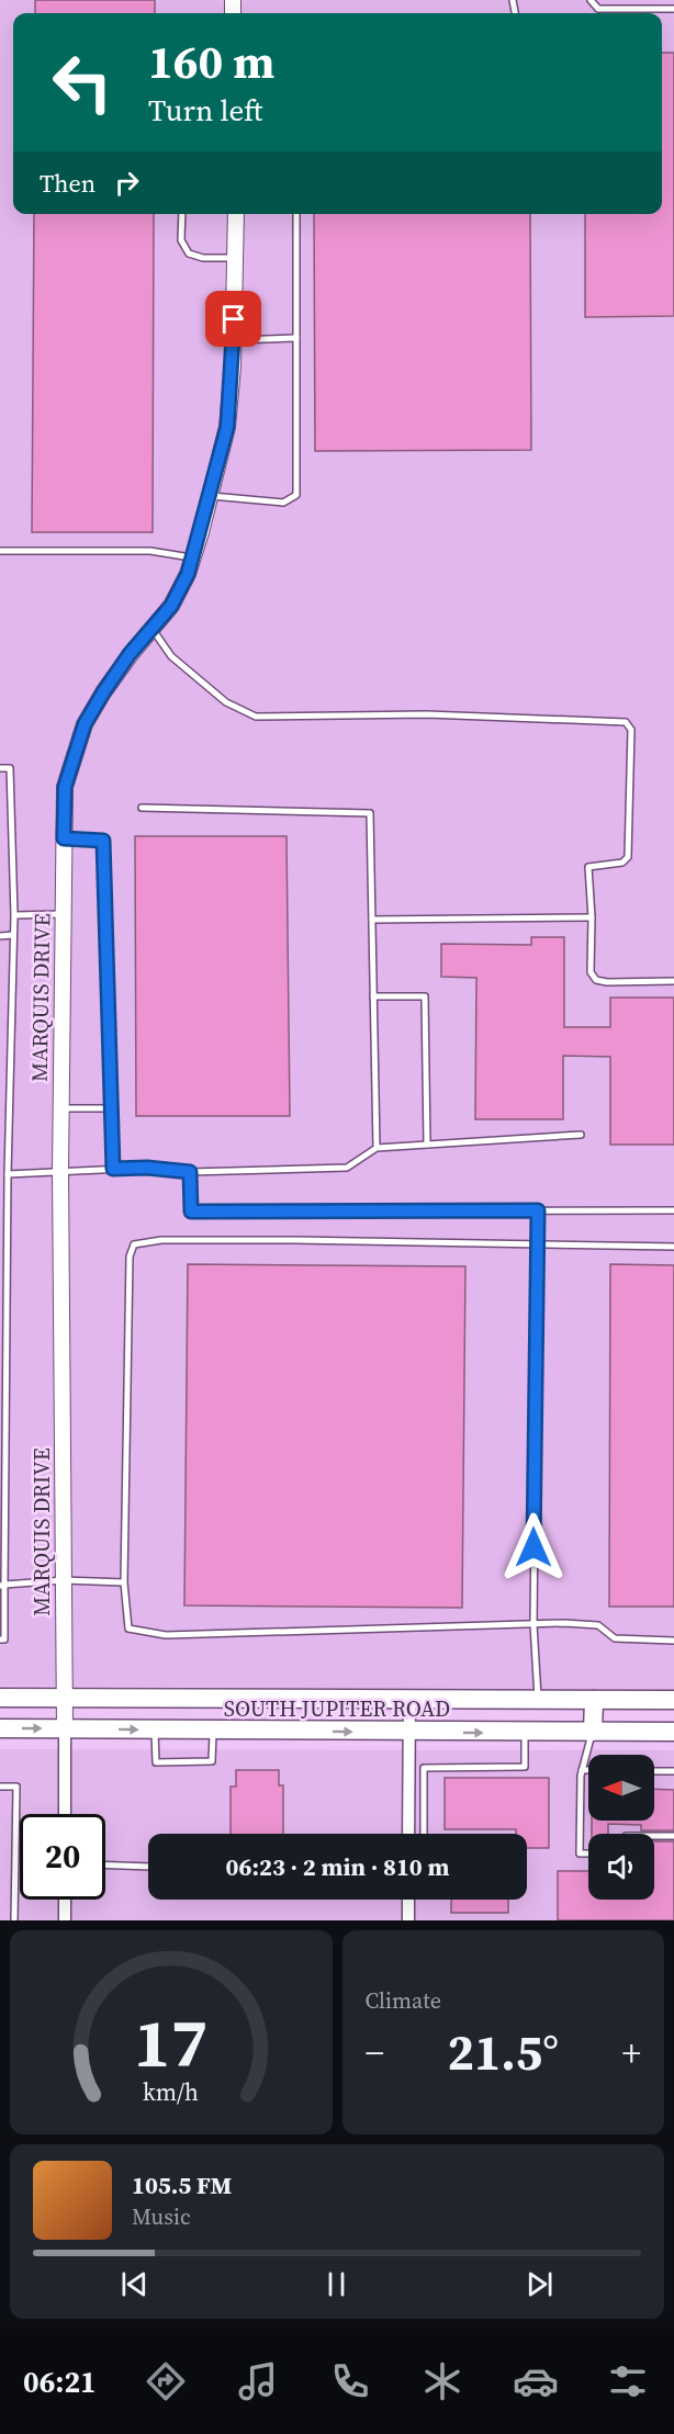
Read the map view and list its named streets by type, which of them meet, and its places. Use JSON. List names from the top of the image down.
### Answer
{
  "streets": {
    "main road": ["SOUTH JUPITER ROAD"],
    "street": ["MARQUIS DRIVE"]
  },
  "crossings": [
    ["MARQUIS DRIVE", "SOUTH JUPITER ROAD"]
  ],
  "north": "left",
  "page": {
    "turn": ["160 m", "Turn left"],
    "then": "Then",
    "limit": "20",
    "trip": "06:23 · 2 min · 810 m",
    "tile": "Climate",
    "heat": ["−", "21.5°", "+"],
    "song": ["105.5 FM", "Music"],
    "tabs": "06:21",
    "gauge": ["17", "km/h"]
  }
}
